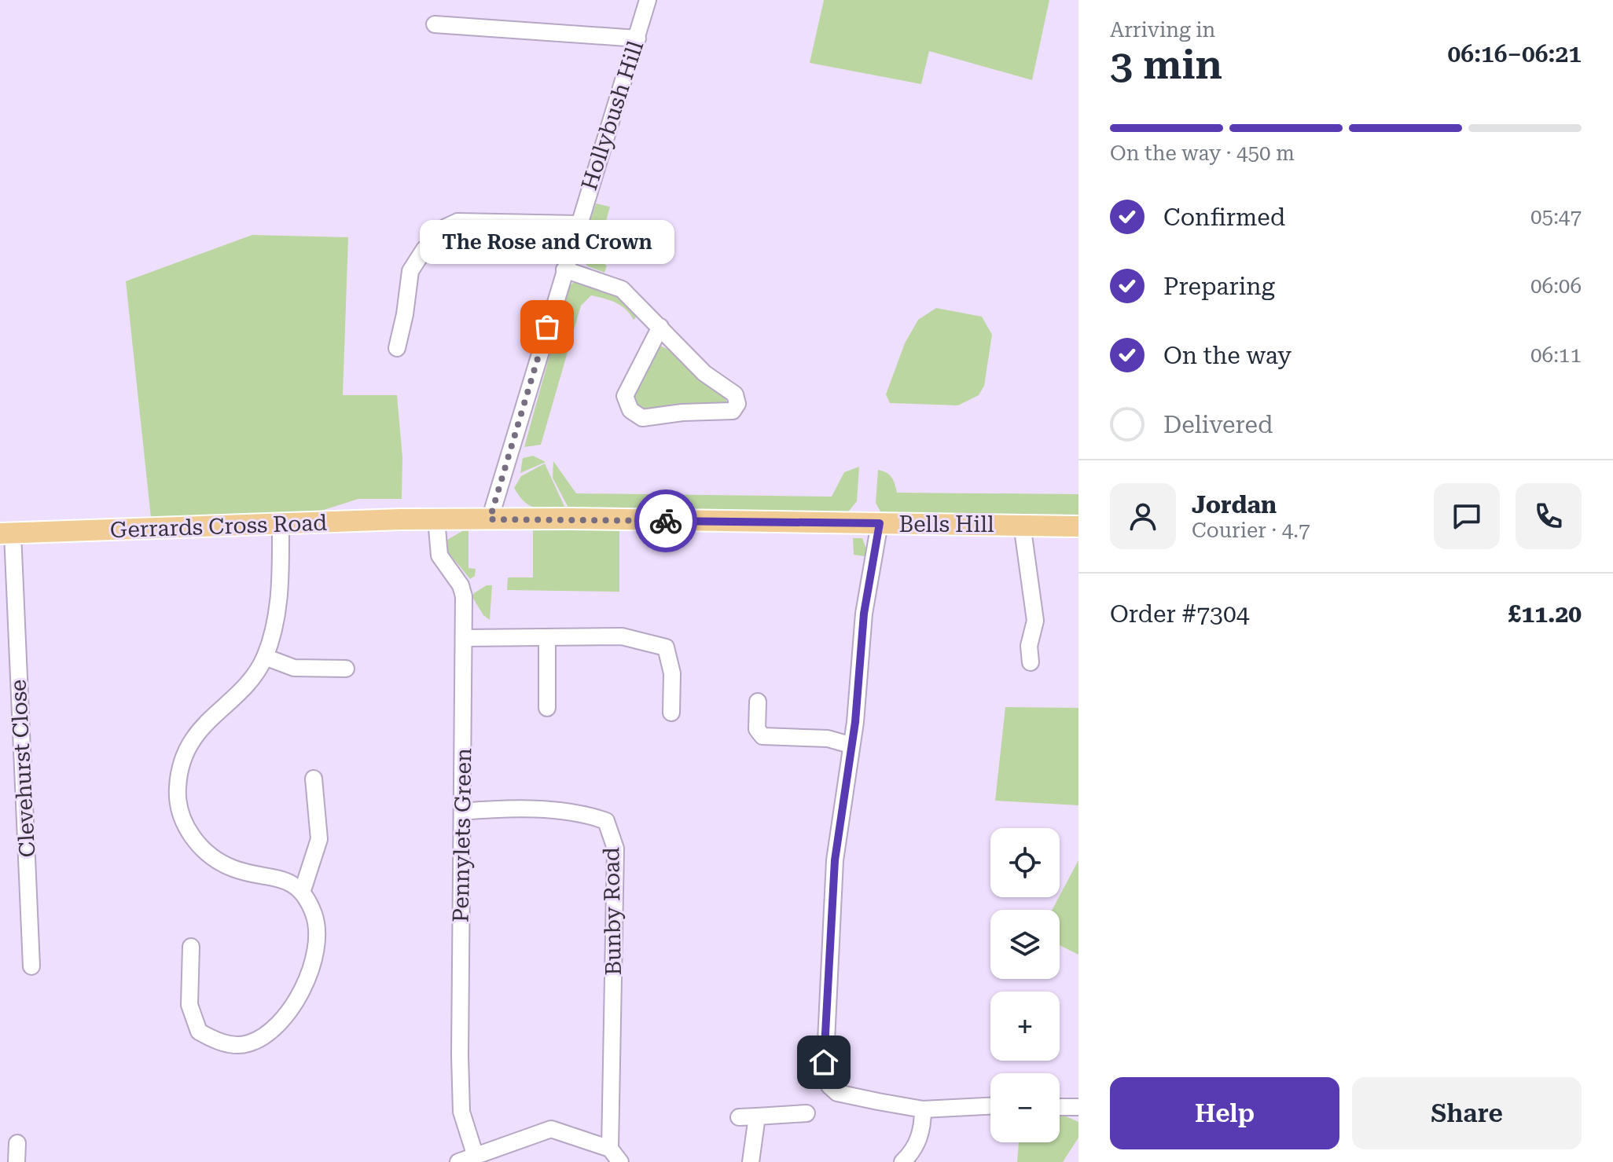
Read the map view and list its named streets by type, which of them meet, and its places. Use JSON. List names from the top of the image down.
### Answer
{
  "streets": {
    "main road": ["Bells Hill", "Gerrards Cross Road"],
    "street": [
      "Hollybush Hill",
      "Clevehurst Close",
      "Pennylets Green",
      "Bunby Road"
    ]
  },
  "crossings": [
    ["Hollybush Hill", "Bells Hill"],
    ["Bells Hill", "Gerrards Cross Road"],
    ["Bells Hill", "Pennylets Green"],
    ["Gerrards Cross Road", "Clevehurst Close"],
    ["Gerrards Cross Road", "Pennylets Green"],
    ["Pennylets Green", "Bunby Road"]
  ],
  "places": ["The Rose and Crown"],
  "page": {
    "heading": ["3 min", "Arriving in", "06:16–06:21"],
    "panel": [
      "Jordan",
      "Courier · 4.7",
      "Order #7304",
      "£11.20"
    ],
    "bar": "On the way · 450 m",
    "list": [
      ["Confirmed", "05:47"],
      ["Preparing", "06:06"],
      ["On the way", "06:11"],
      "Delivered"
    ],
    "bubble": "The Rose and Crown",
    "map_buttons": ["+", "−"],
    "buttons": ["Help", "Share"]
  }
}
